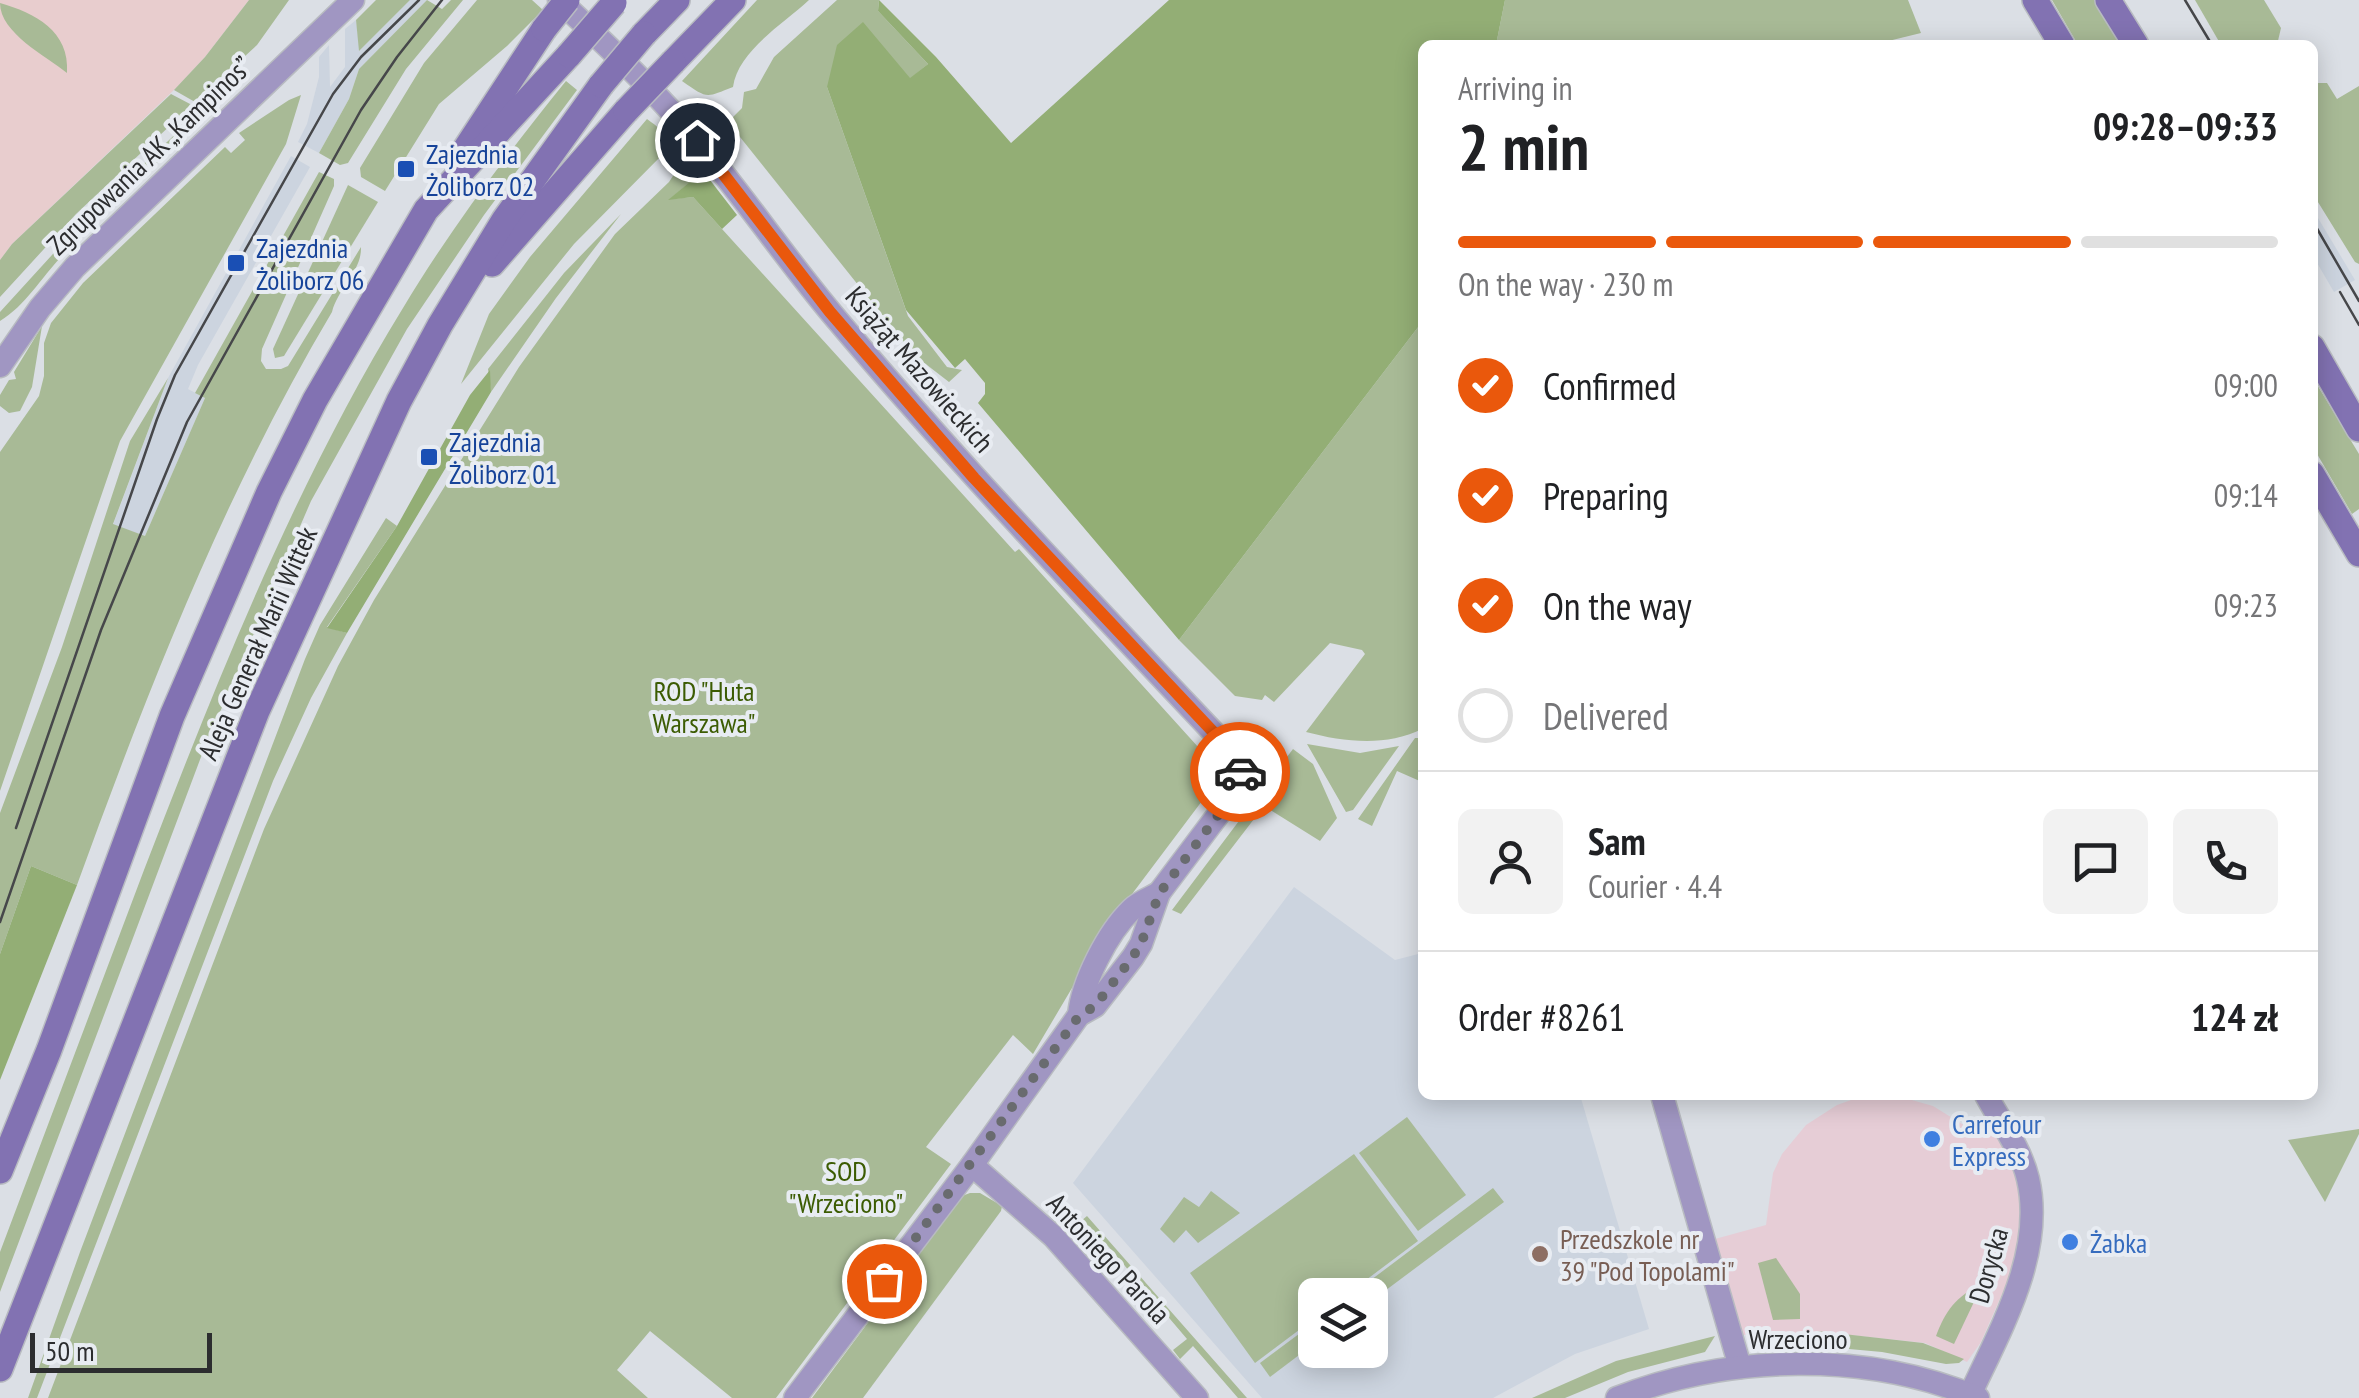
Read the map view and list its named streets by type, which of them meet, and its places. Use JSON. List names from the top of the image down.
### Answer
{
  "streets": {
    "main road": ["Aleja Generał Marii Wittek"],
    "street": [
      "Zgrupowania AK „Kampinos”",
      "Książąt Mazowieckich",
      "Antoniego Parola",
      "Dorycka",
      "Wrzeciono"
    ]
  },
  "crossings": [
    ["Książąt Mazowieckich", "Antoniego Parola"],
    ["Dorycka", "Wrzeciono"]
  ],
  "parks": ["ROD \"Huta Warszawa\"", "SOD \"Wrzeciono\""],
  "places": {
    "transit": ["Zajezdnia Żoliborz 02", "Zajezdnia Żoliborz 06", "Zajezdnia Żoliborz 01"],
    "other": ["Carrefour Express", "Żabka", "Przedszkole nr 39 \"Pod Topolami\""]
  },
  "scale_bar": "50 m",
  "page": {
    "heading": ["2 min", "Arriving in", "09:28–09:33"],
    "panel": [
      "Sam",
      "Courier · 4.4",
      "Order #8261",
      "124 zł"
    ],
    "bar": "On the way · 230 m",
    "list": [
      ["Confirmed", "09:00"],
      ["Preparing", "09:14"],
      ["On the way", "09:23"],
      "Delivered"
    ],
    "scale": "50 m"
  }
}
